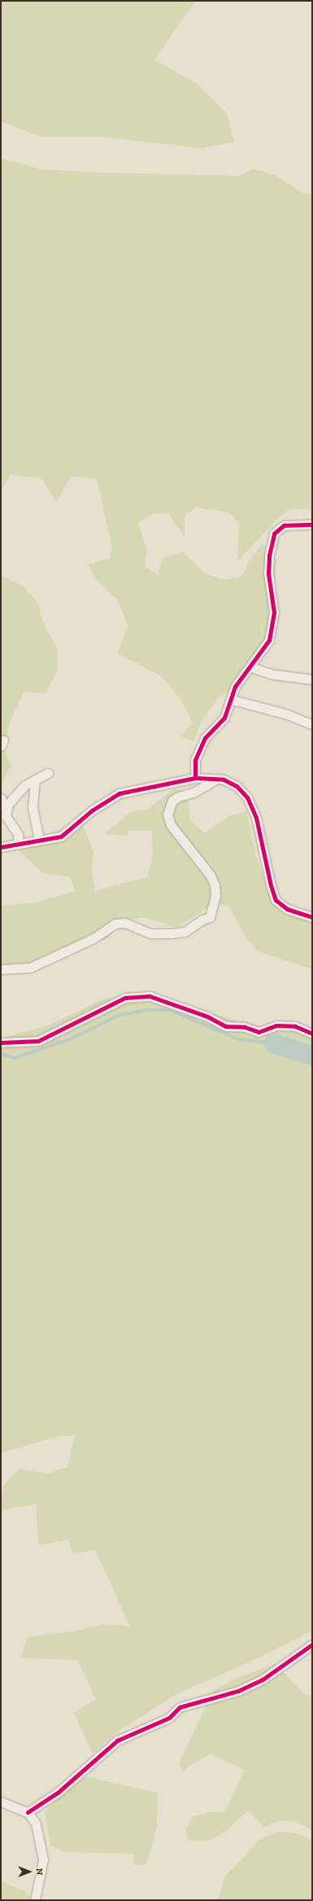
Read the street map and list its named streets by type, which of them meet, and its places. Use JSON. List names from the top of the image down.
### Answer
{
  "north": "right"
}
